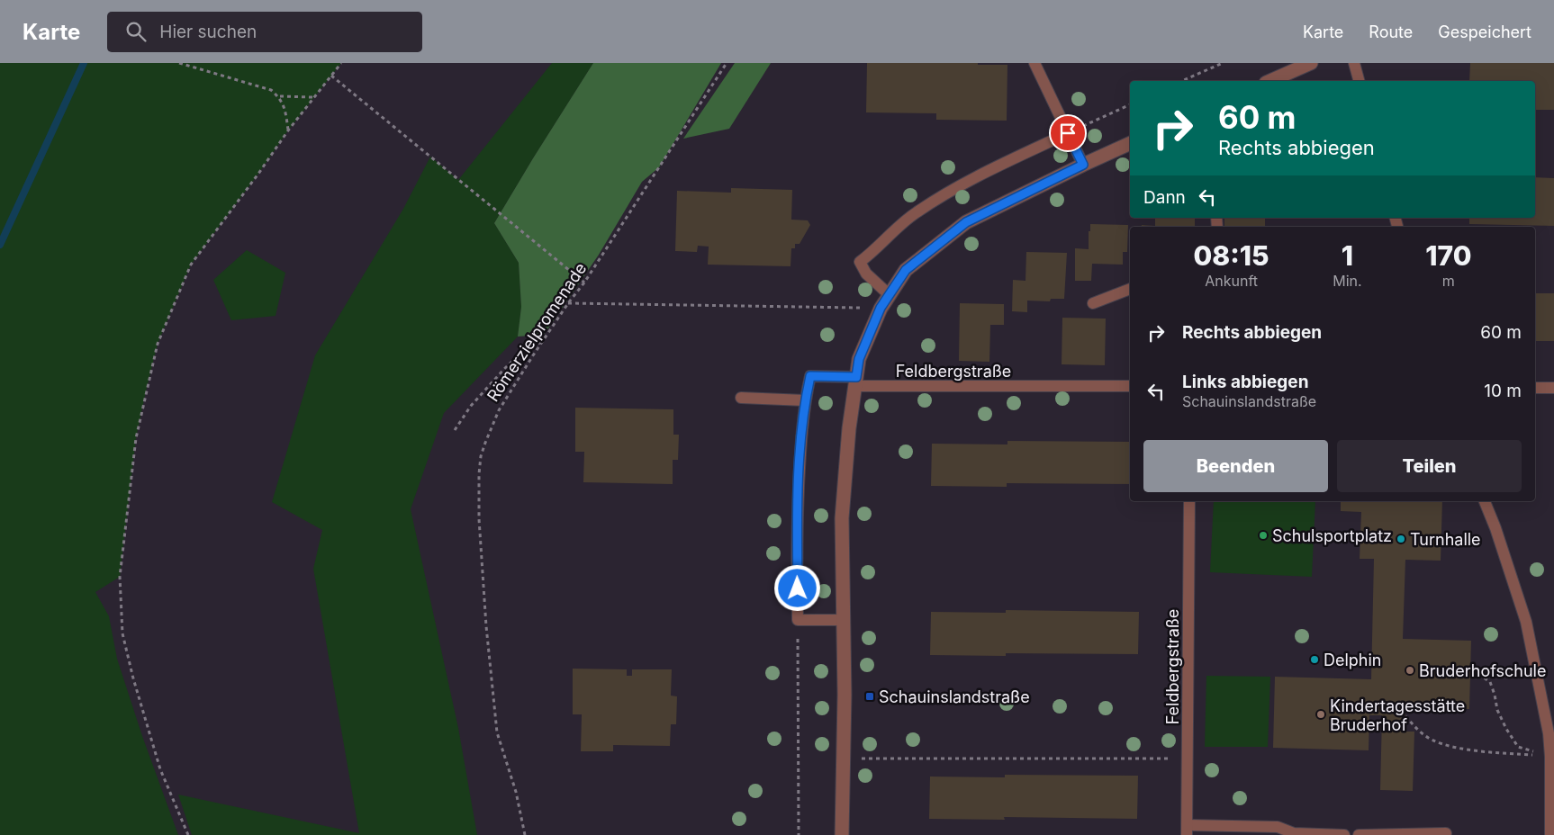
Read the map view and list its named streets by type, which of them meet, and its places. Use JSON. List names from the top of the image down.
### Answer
{
  "streets": {
    "lane": ["Feldbergstraße"],
    "path": ["Römerzielpromenade"]
  },
  "places": {
    "other": [
      "Schulsportplatz",
      "Turnhalle",
      "Delphin",
      "Bruderhofschule",
      "Kindertagesstätte Bruderhof"
    ],
    "transit": ["Schauinslandstraße"]
  },
  "page": {
    "header": "Karte",
    "search": "Hier suchen",
    "nav": ["Karte", "Route", "Gespeichert"],
    "turn": ["60 m", "Rechts abbiegen"],
    "then": "Dann",
    "eta": [
      "08:15",
      "Ankunft",
      "1",
      "Min.",
      "170",
      "m"
    ],
    "list": [
      {
        "name": "Rechts abbiegen",
        "value": "60 m"
      },
      {
        "name": "Links abbiegen",
        "note": "Schauinslandstraße",
        "value": "10 m"
      }
    ],
    "buttons": ["Beenden", "Teilen"]
  }
}
